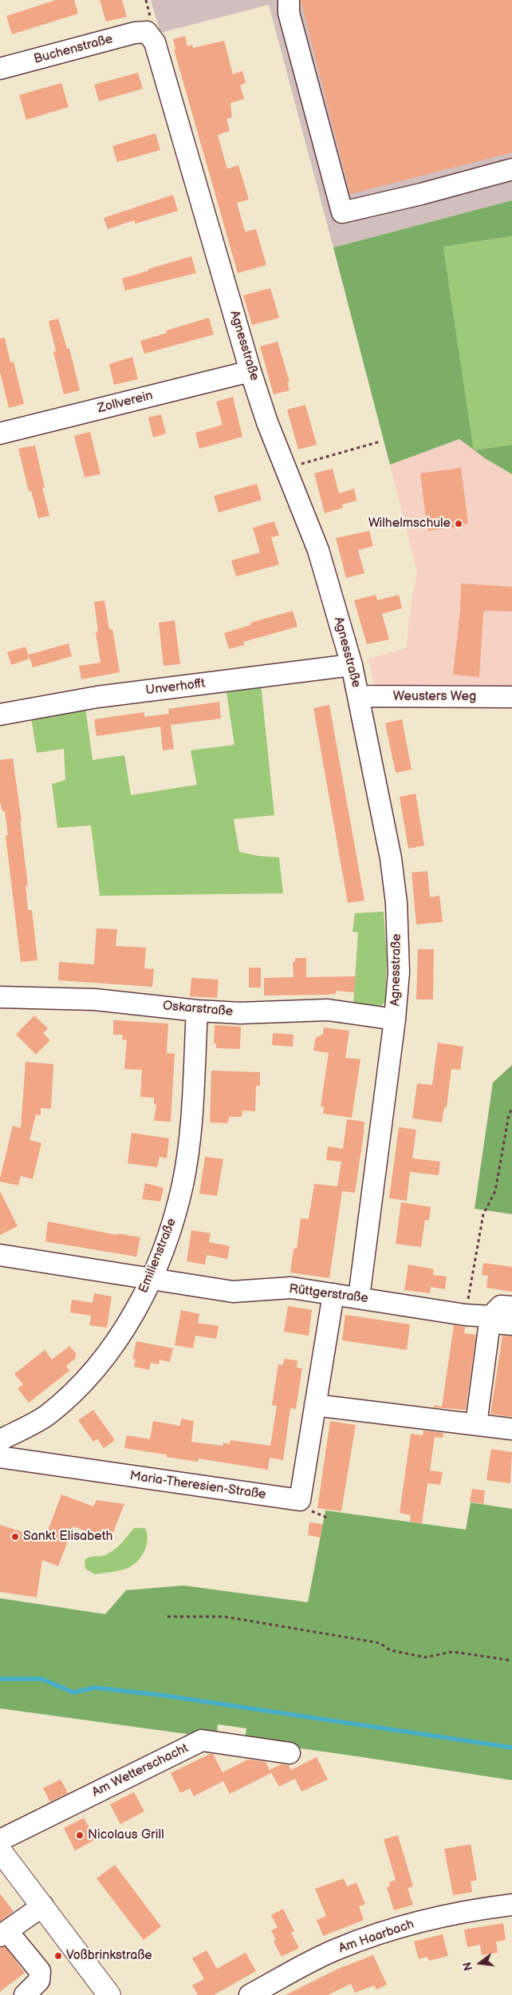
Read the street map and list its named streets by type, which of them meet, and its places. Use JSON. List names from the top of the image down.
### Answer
{
  "streets": {
    "street": [
      "Buchenstraße",
      "Agnesstraße",
      "Zollverein",
      "Unverhofft",
      "Weusters Weg",
      "Oskarstraße",
      "Emilienstraße",
      "Rüttgerstraße",
      "Maria-Theresien-Straße",
      "Am Wetterschacht",
      "Am Haarbach"
    ]
  },
  "crossings": [
    ["Buchenstraße", "Agnesstraße"],
    ["Agnesstraße", "Zollverein"],
    ["Agnesstraße", "Unverhofft"],
    ["Agnesstraße", "Weusters Weg"],
    ["Agnesstraße", "Oskarstraße"],
    ["Agnesstraße", "Rüttgerstraße"],
    ["Oskarstraße", "Emilienstraße"],
    ["Emilienstraße", "Rüttgerstraße"],
    ["Rüttgerstraße", "Maria-Theresien-Straße"]
  ],
  "places": [
    "Wilhelmschule",
    "Sankt Elisabeth",
    "Nicolaus Grill",
    "Voßbrinkstraße"
  ],
  "north": "left"
}
